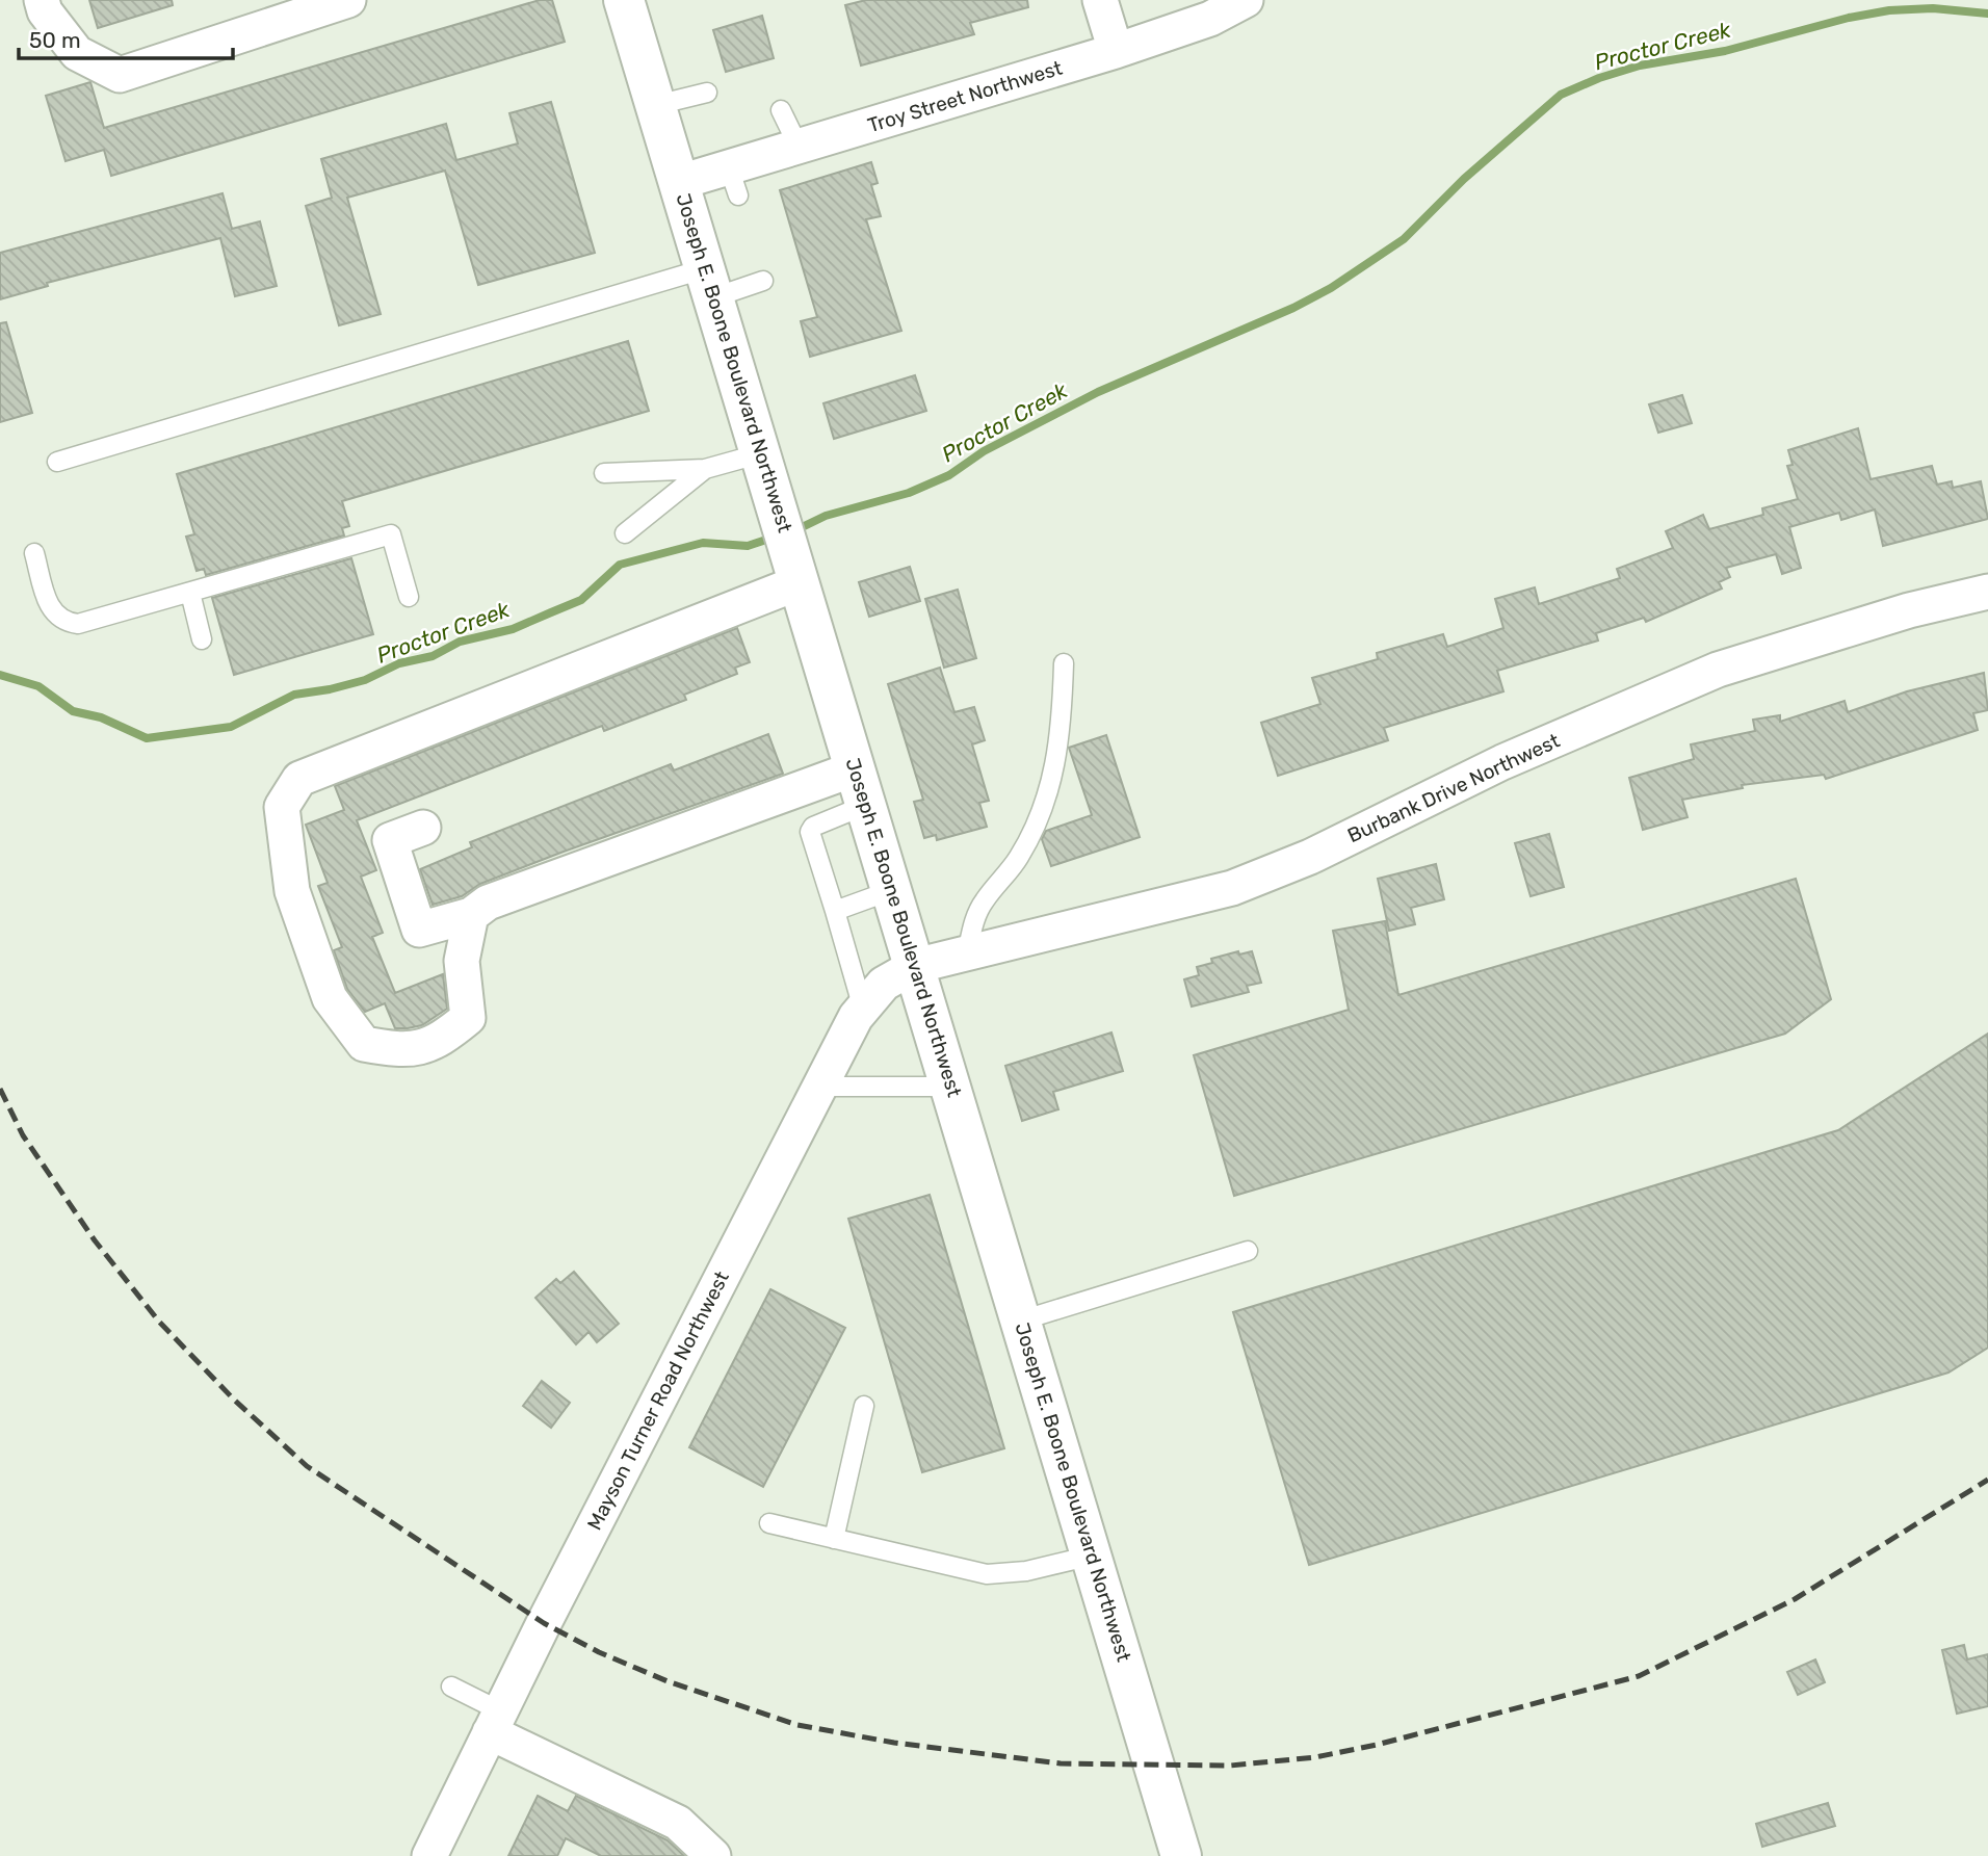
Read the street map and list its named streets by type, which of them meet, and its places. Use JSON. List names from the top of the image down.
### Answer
{
  "streets": {
    "main road": ["Joseph E. Boone Boulevard Northwest"],
    "street": ["Troy Street Northwest", "Burbank Drive Northwest", "Mayson Turner Road Northwest"]
  },
  "crossings": [
    ["Troy Street Northwest", "Joseph E. Boone Boulevard Northwest"],
    ["Joseph E. Boone Boulevard Northwest", "Burbank Drive Northwest"],
    ["Joseph E. Boone Boulevard Northwest", "Mayson Turner Road Northwest"],
    ["Burbank Drive Northwest", "Mayson Turner Road Northwest"]
  ],
  "water": ["Proctor Creek"],
  "scale_bar": "50 m"
}
